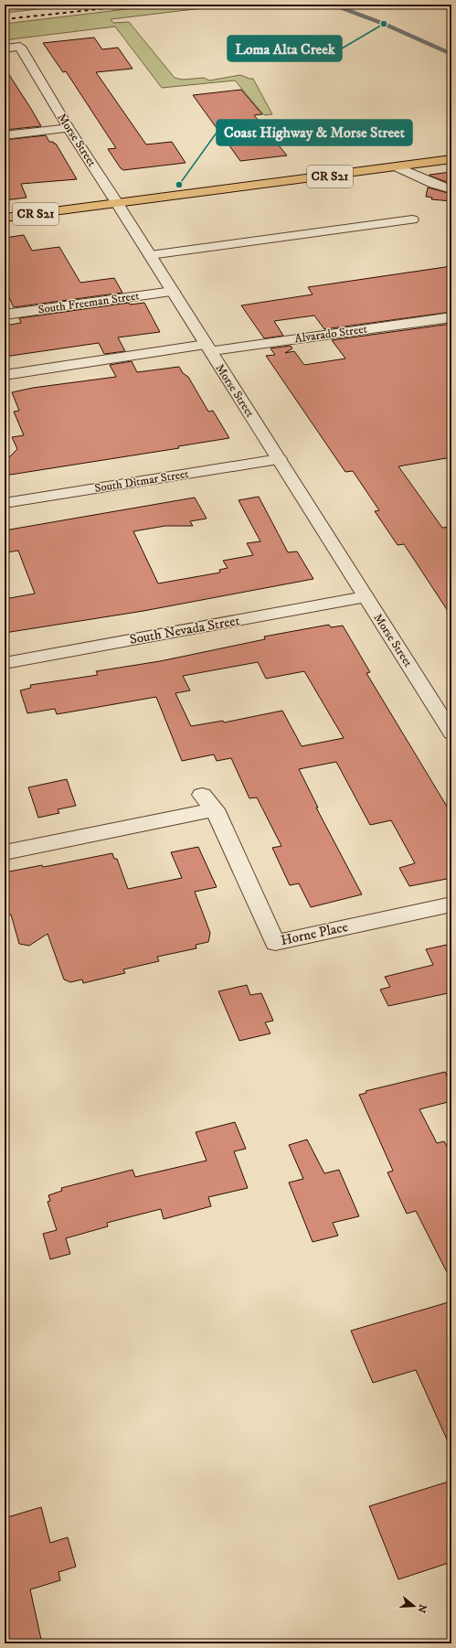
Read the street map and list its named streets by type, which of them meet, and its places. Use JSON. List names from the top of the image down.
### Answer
{
  "streets": {
    "main road": ["CR S21"],
    "street": [
      "Morse Street",
      "South Freeman Street",
      "Alvarado Street",
      "South Ditmar Street",
      "South Nevada Street",
      "Horne Place"
    ]
  },
  "crossings": [
    ["Morse Street", "CR S21"],
    ["Morse Street", "South Freeman Street"],
    ["Morse Street", "Alvarado Street"],
    ["Morse Street", "South Ditmar Street"],
    ["Morse Street", "South Nevada Street"]
  ],
  "places": ["Loma Alta Creek", "Coast Highway & Morse Street"],
  "north": "right"
}
